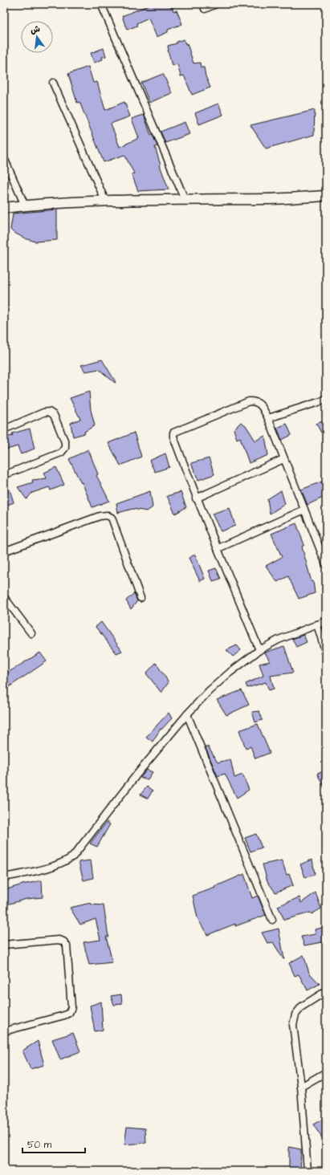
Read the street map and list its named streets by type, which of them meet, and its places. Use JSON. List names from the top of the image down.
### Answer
{
  "scale_bar": "50 m",
  "north": "top"
}
